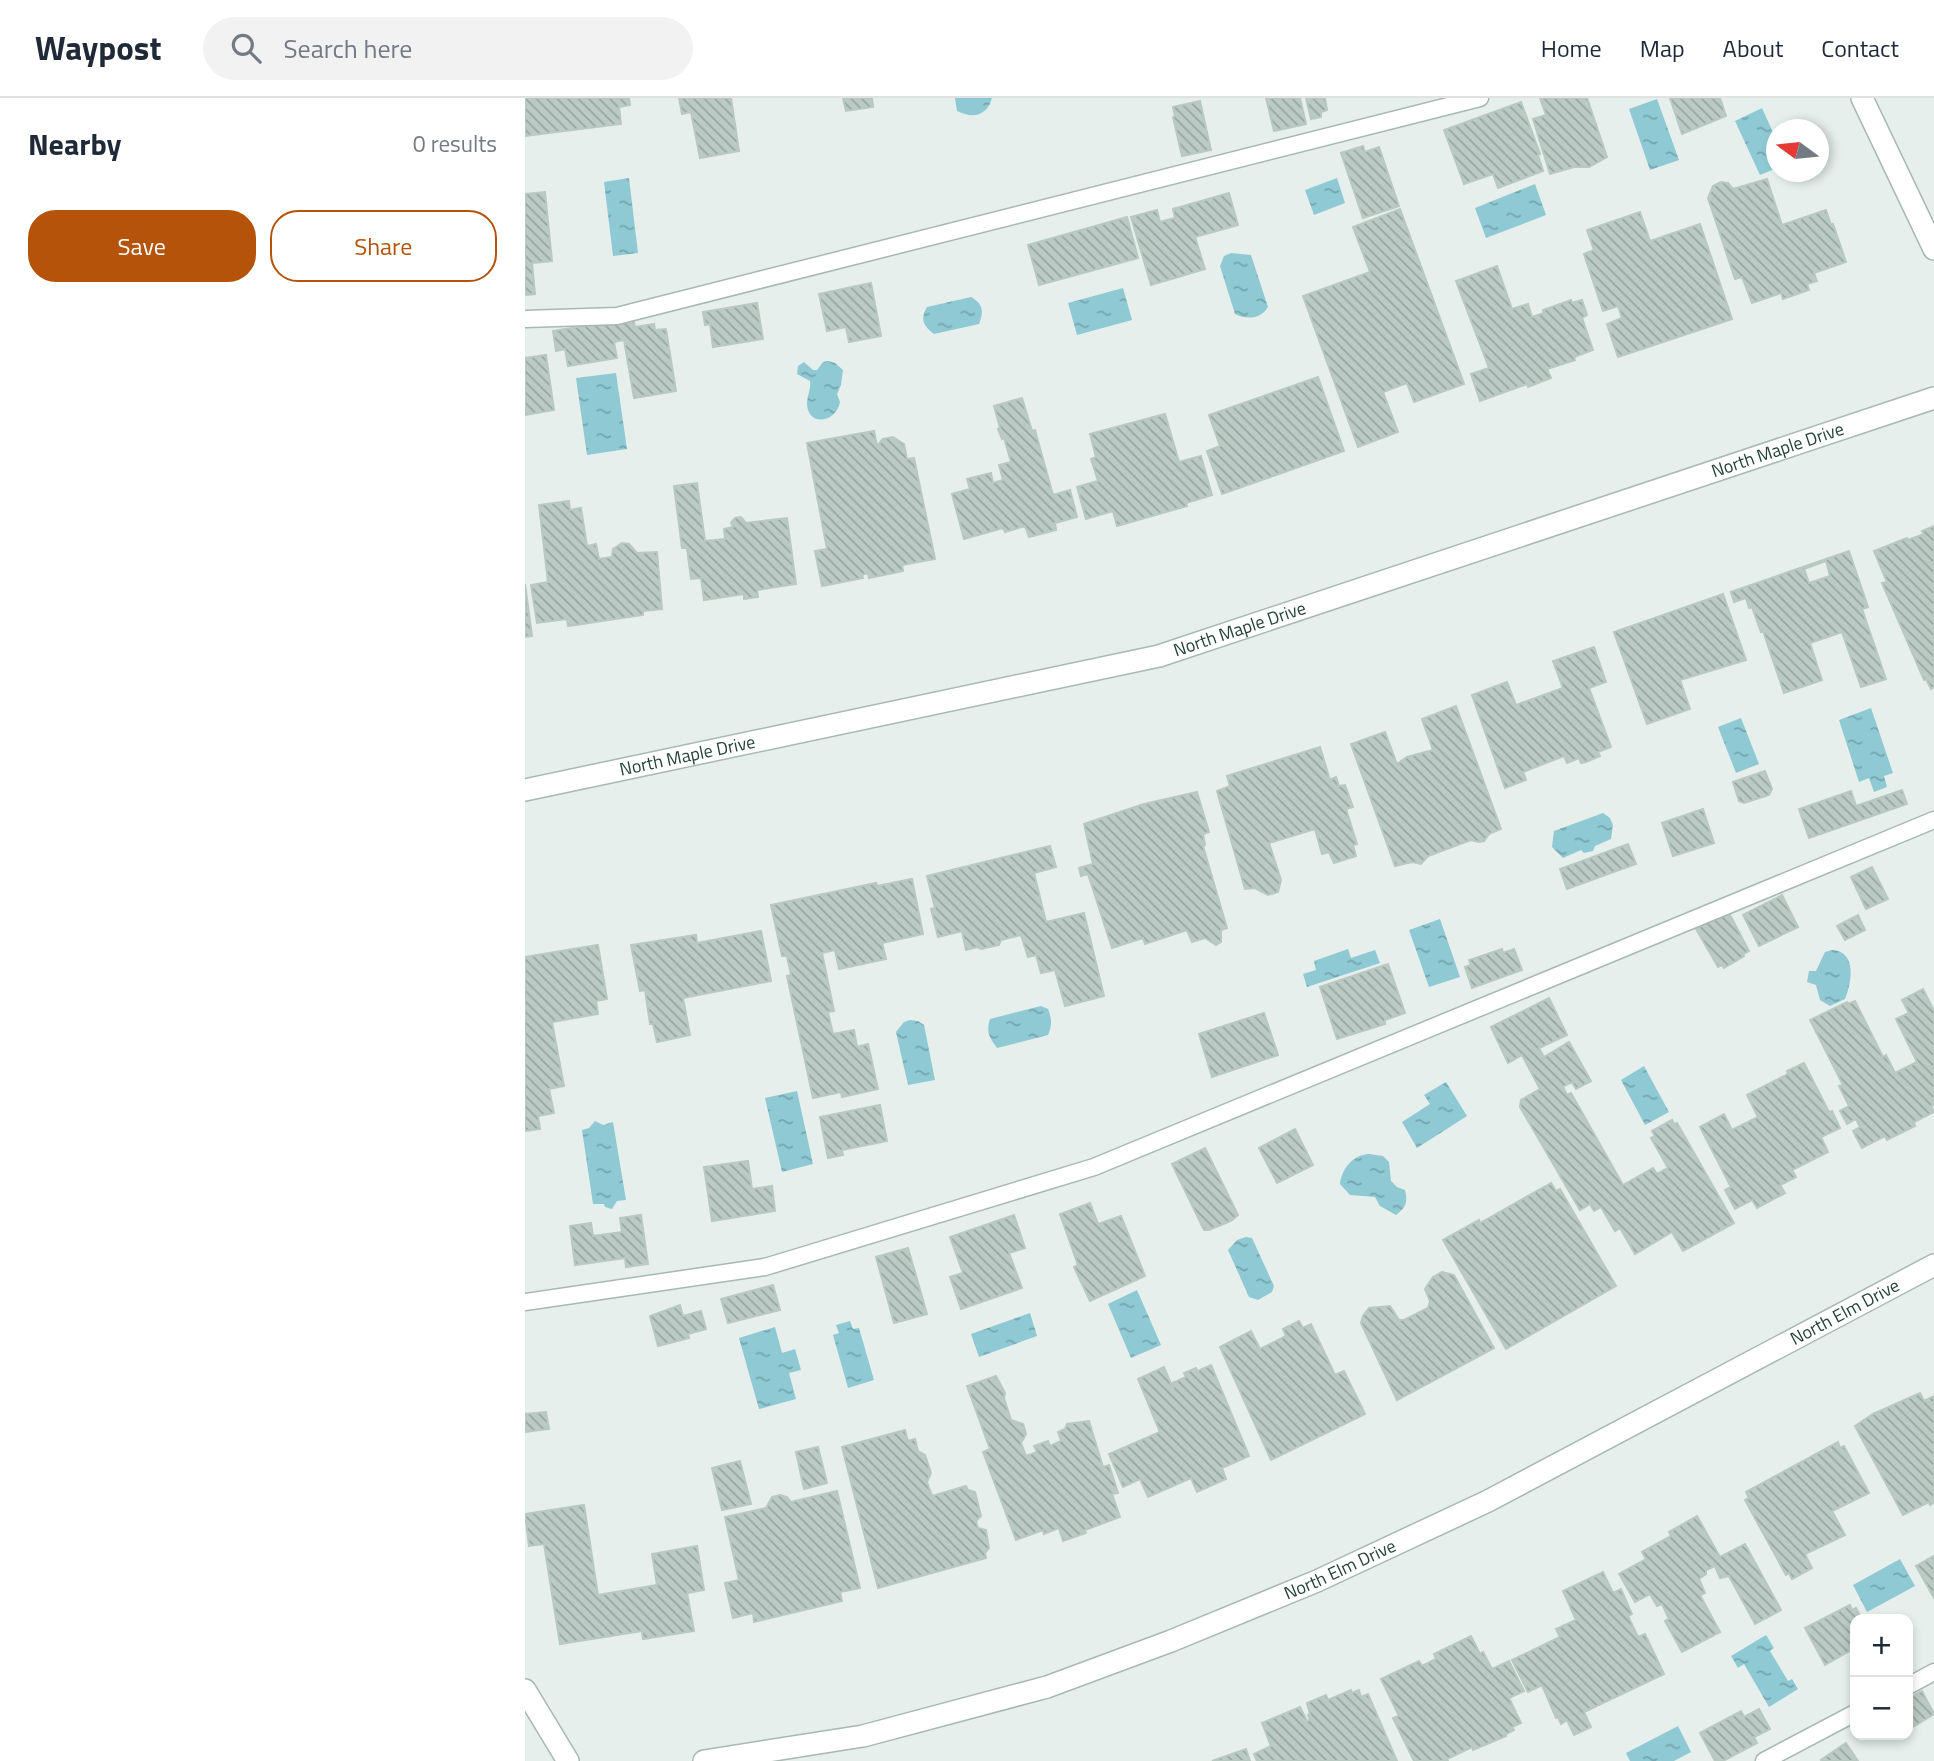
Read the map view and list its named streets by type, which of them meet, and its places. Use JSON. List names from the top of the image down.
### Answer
{
  "streets": {
    "street": ["North Maple Drive", "North Elm Drive"]
  },
  "north": "left",
  "page": {
    "header": "Waypost",
    "search": "Search here",
    "nav": [
      "Home",
      "Map",
      "About",
      "Contact"
    ],
    "heading": ["Nearby", "0 results"],
    "buttons": ["Save", "Share"],
    "map_buttons": ["+", "−"]
  }
}
